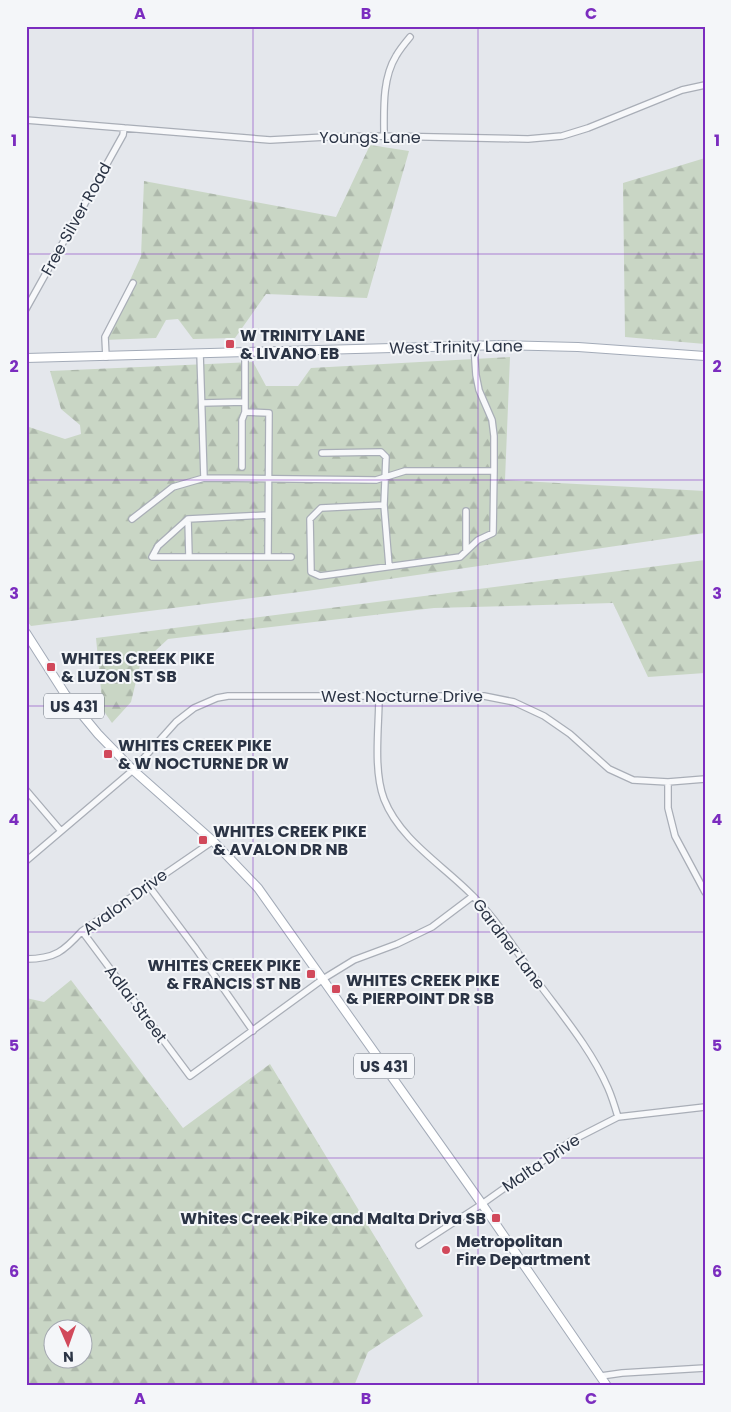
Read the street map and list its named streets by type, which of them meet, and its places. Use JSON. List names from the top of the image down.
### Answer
{
  "streets": {
    "main road": ["West Trinity Lane", "US 431"],
    "street": [
      "Youngs Lane",
      "Free Silver Road",
      "West Nocturne Drive",
      "Avalon Drive",
      "Gardner Lane",
      "Adlai Street",
      "Malta Drive"
    ]
  },
  "crossings": [
    ["Youngs Lane", "Free Silver Road"],
    ["West Nocturne Drive", "US 431"],
    ["West Nocturne Drive", "Gardner Lane"],
    ["US 431", "Avalon Drive"],
    ["US 431", "Malta Drive"],
    ["Avalon Drive", "Adlai Street"],
    ["Gardner Lane", "Malta Drive"]
  ],
  "places": {
    "transit": [
      "W TRINITY LANE & LIVANO EB",
      "WHITES CREEK PIKE & LUZON ST SB",
      "WHITES CREEK PIKE & W NOCTURNE DR W",
      "WHITES CREEK PIKE & AVALON DR NB",
      "WHITES CREEK PIKE & FRANCIS ST NB",
      "WHITES CREEK PIKE & PIERPOINT DR SB",
      "Whites Creek Pike and Malta Driva SB"
    ],
    "other": ["Metropolitan Fire Department"]
  },
  "north": "bottom",
  "grid": {
    "columns": ["A", "B", "C"],
    "rows": [
      "1",
      "2",
      "3",
      "4",
      "5",
      "6"
    ]
  }
}
